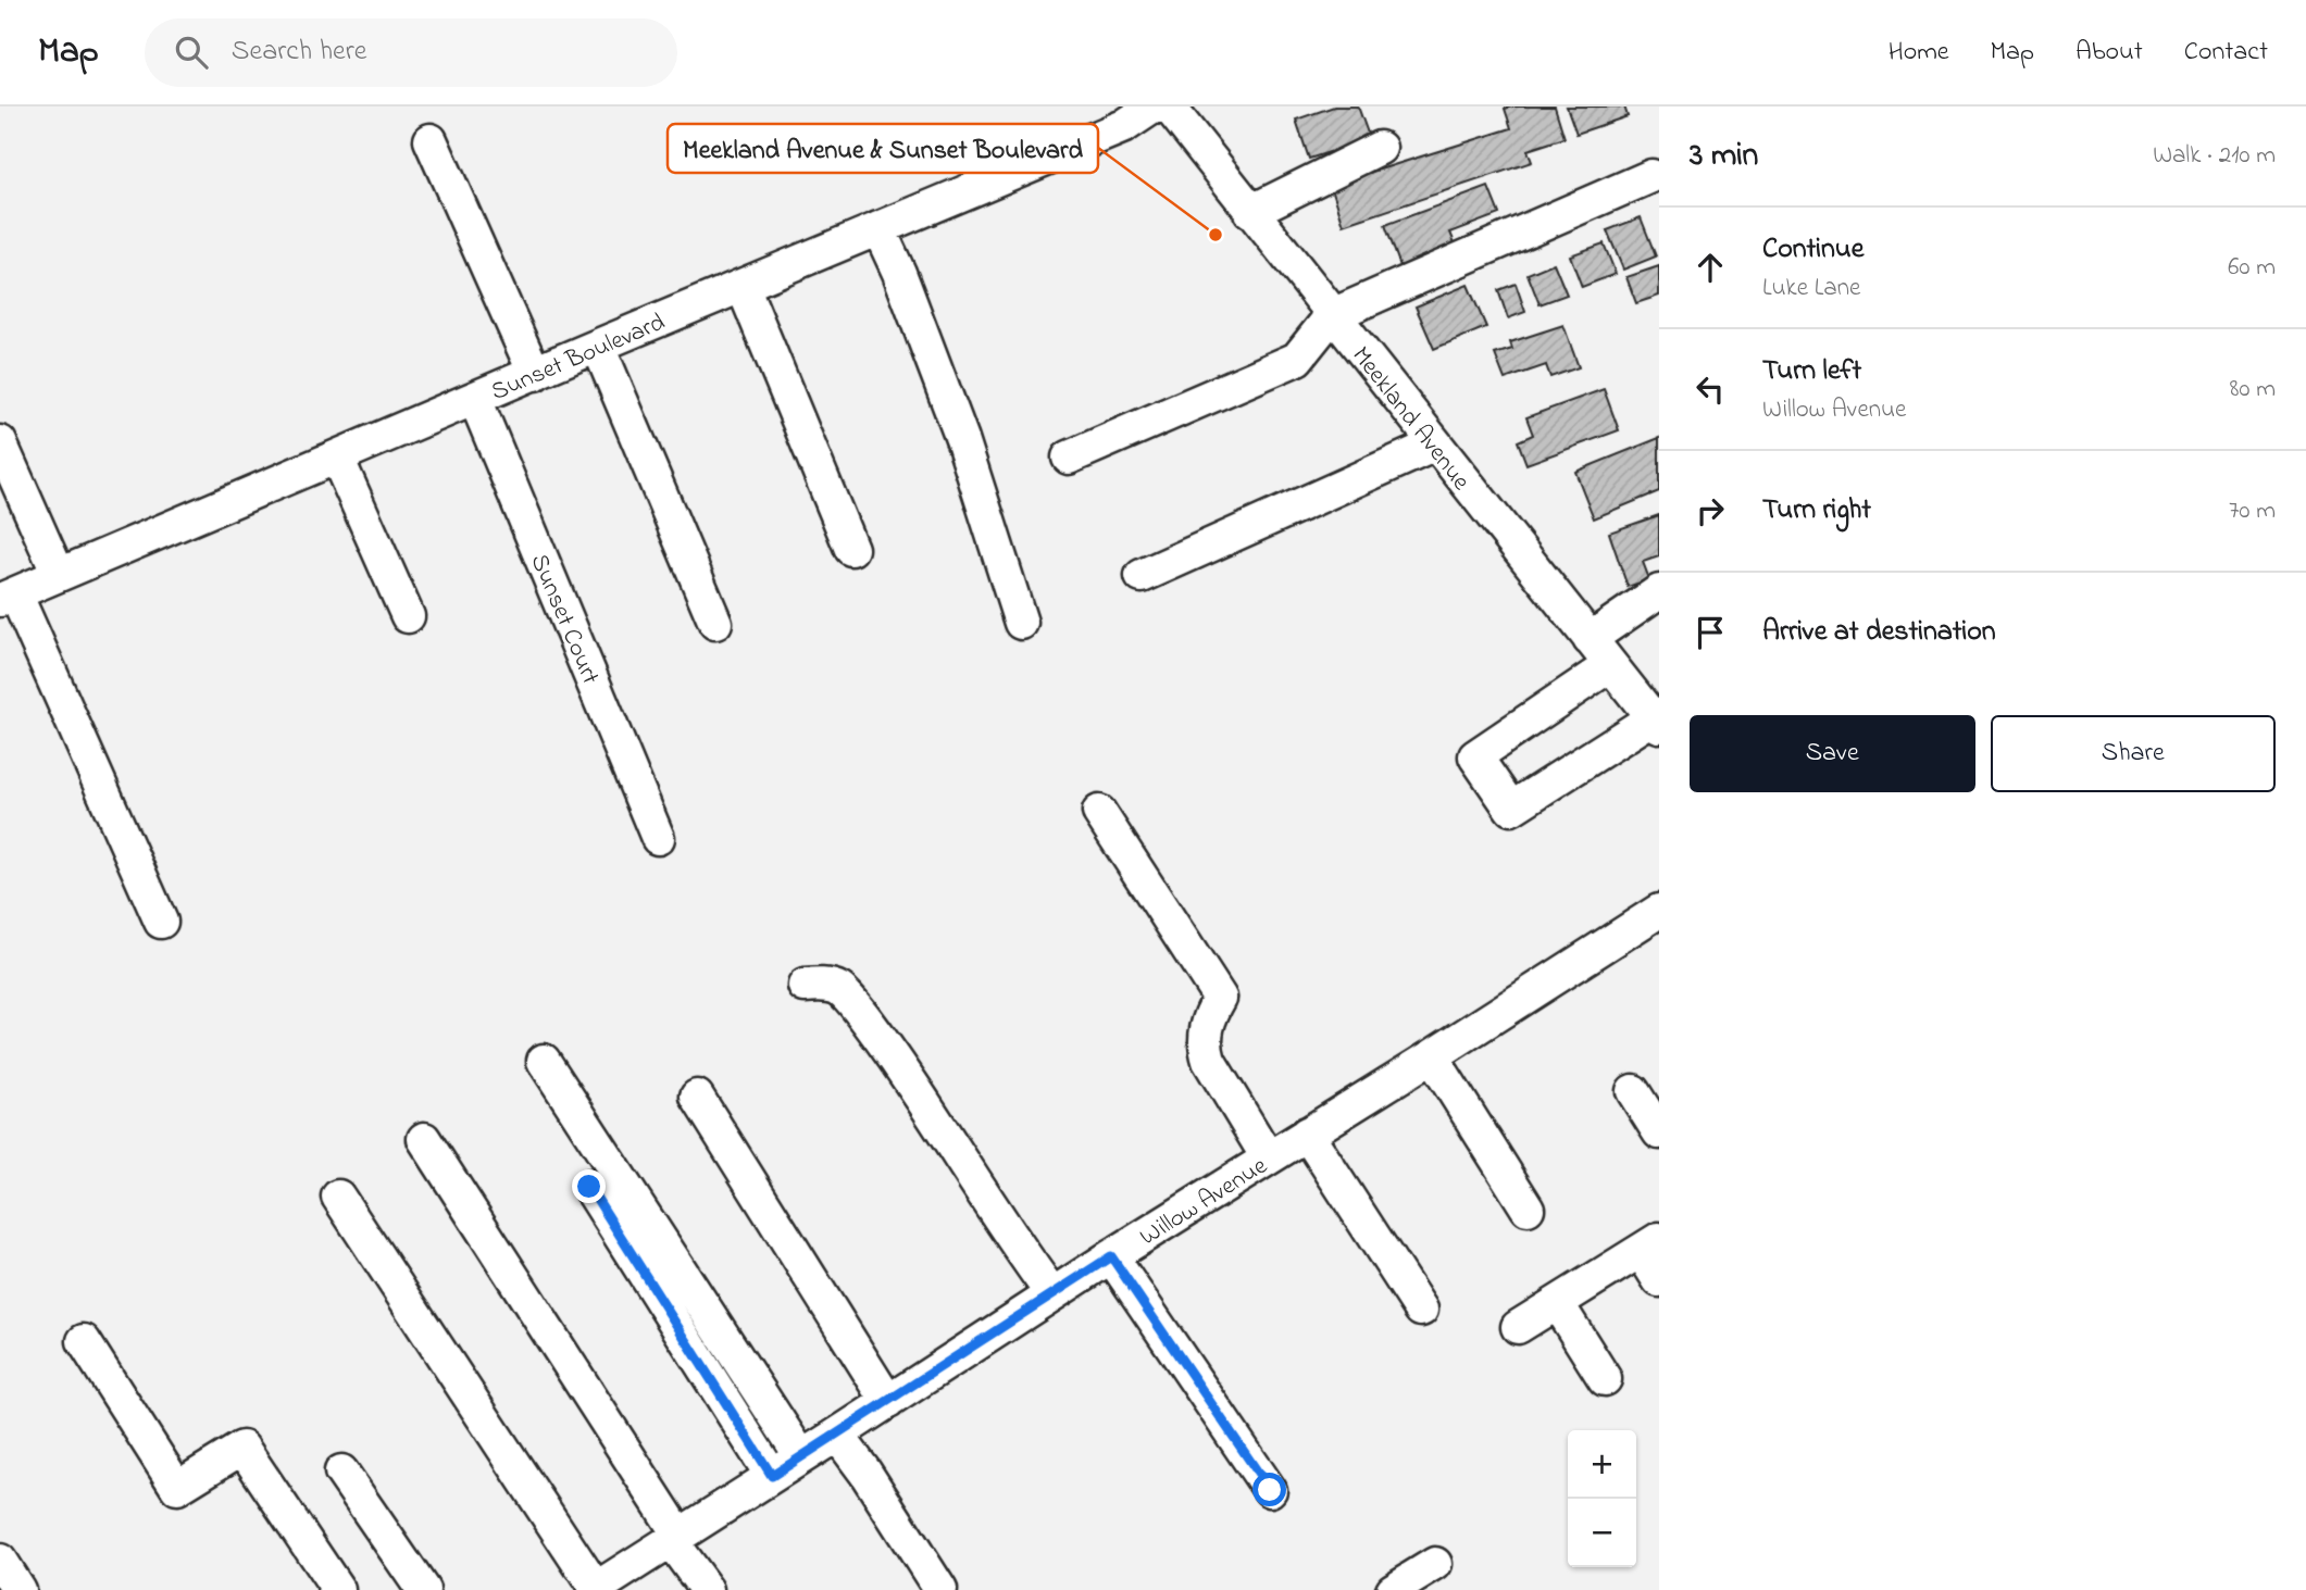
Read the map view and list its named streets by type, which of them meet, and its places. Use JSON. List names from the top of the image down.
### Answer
{
  "streets": {
    "street": [
      "Sunset Boulevard",
      "Meekland Avenue",
      "Sunset Court",
      "Willow Avenue"
    ]
  },
  "crossings": [
    ["Sunset Boulevard", "Sunset Court"]
  ],
  "places": ["Meekland Avenue & Sunset Boulevard"],
  "page": {
    "header": "Map",
    "search": "Search here",
    "nav": [
      "Home",
      "Map",
      "About",
      "Contact"
    ],
    "heading": ["3 min", "Walk · 210 m"],
    "list": [
      ["Continue", "Luke Lane", "60 m"],
      ["Turn left", "Willow Avenue", "80 m"],
      ["Turn right", "70 m"],
      "Arrive at destination"
    ],
    "buttons": ["Save", "Share"],
    "map_buttons": ["+", "−"]
  }
}
